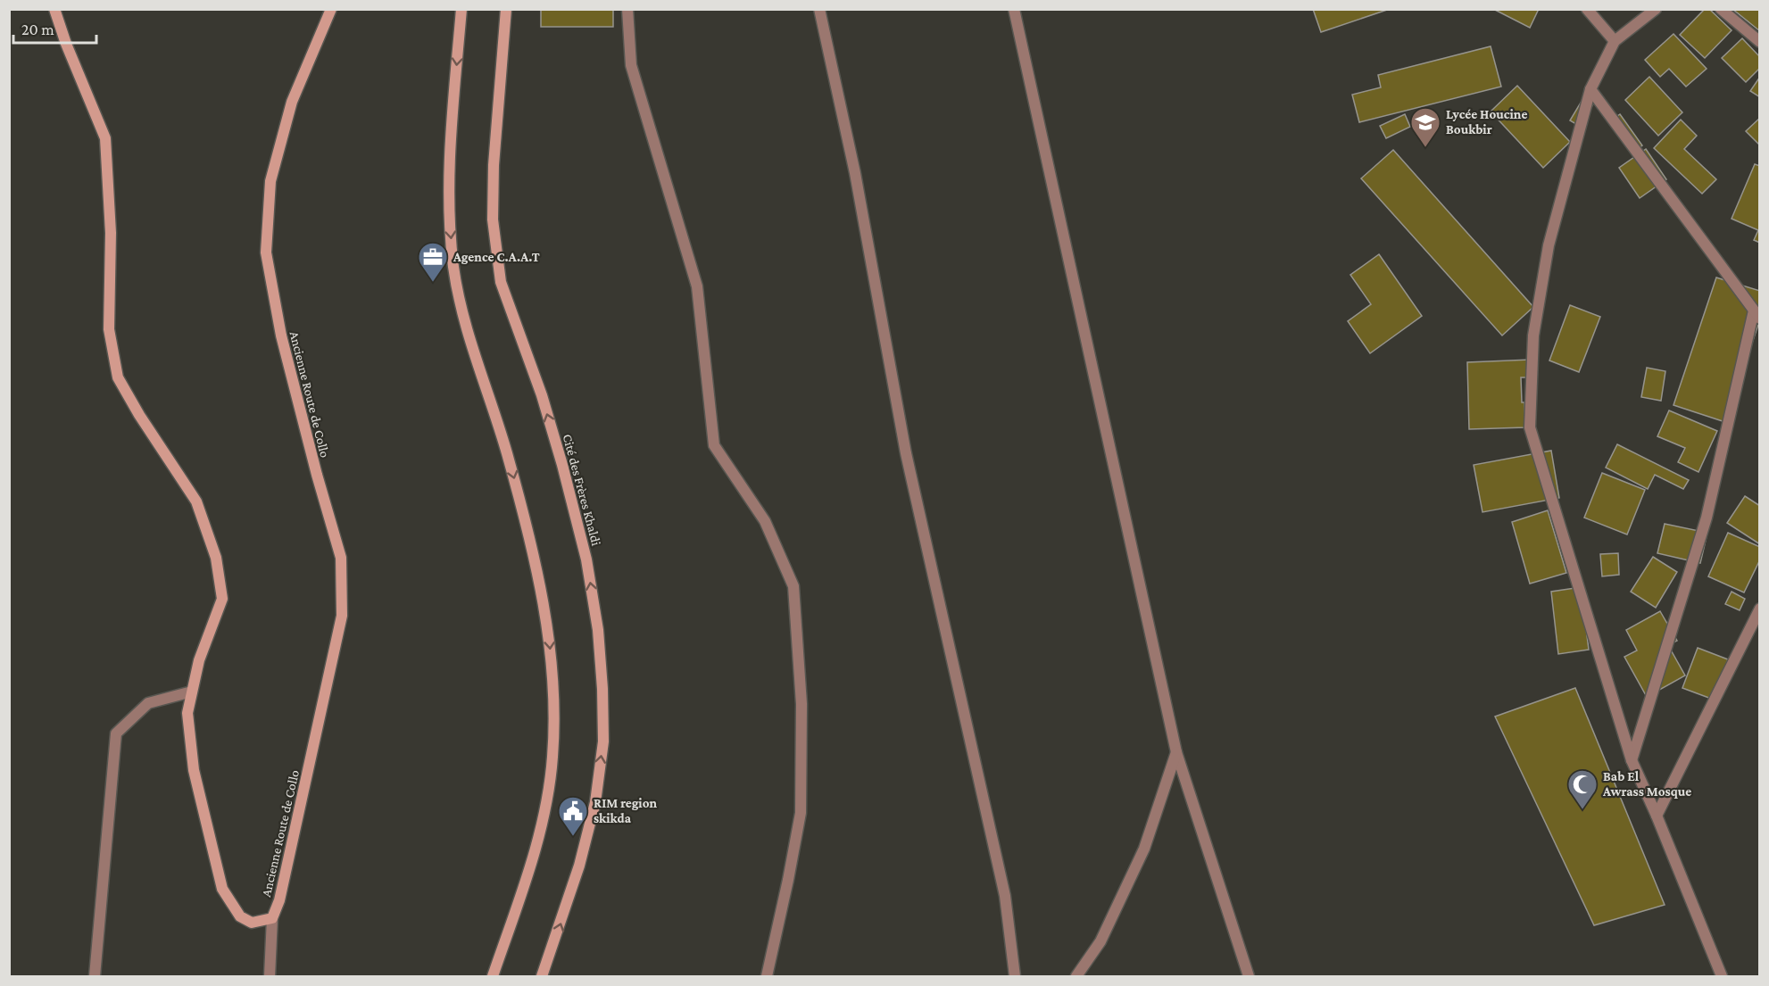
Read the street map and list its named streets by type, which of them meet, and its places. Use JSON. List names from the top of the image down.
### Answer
{
  "streets": {
    "main road": ["Ancienne Route de Collo", "Cité des Frères Khaldi"]
  },
  "places": {
    "school or university": ["Lycée Houcine Boukbir"],
    "office": ["Agence C.A.A.T"],
    "mosque": ["Bab El Awrass Mosque"],
    "public building": ["RIM region skikda"]
  },
  "scale_bar": "20 m"
}
